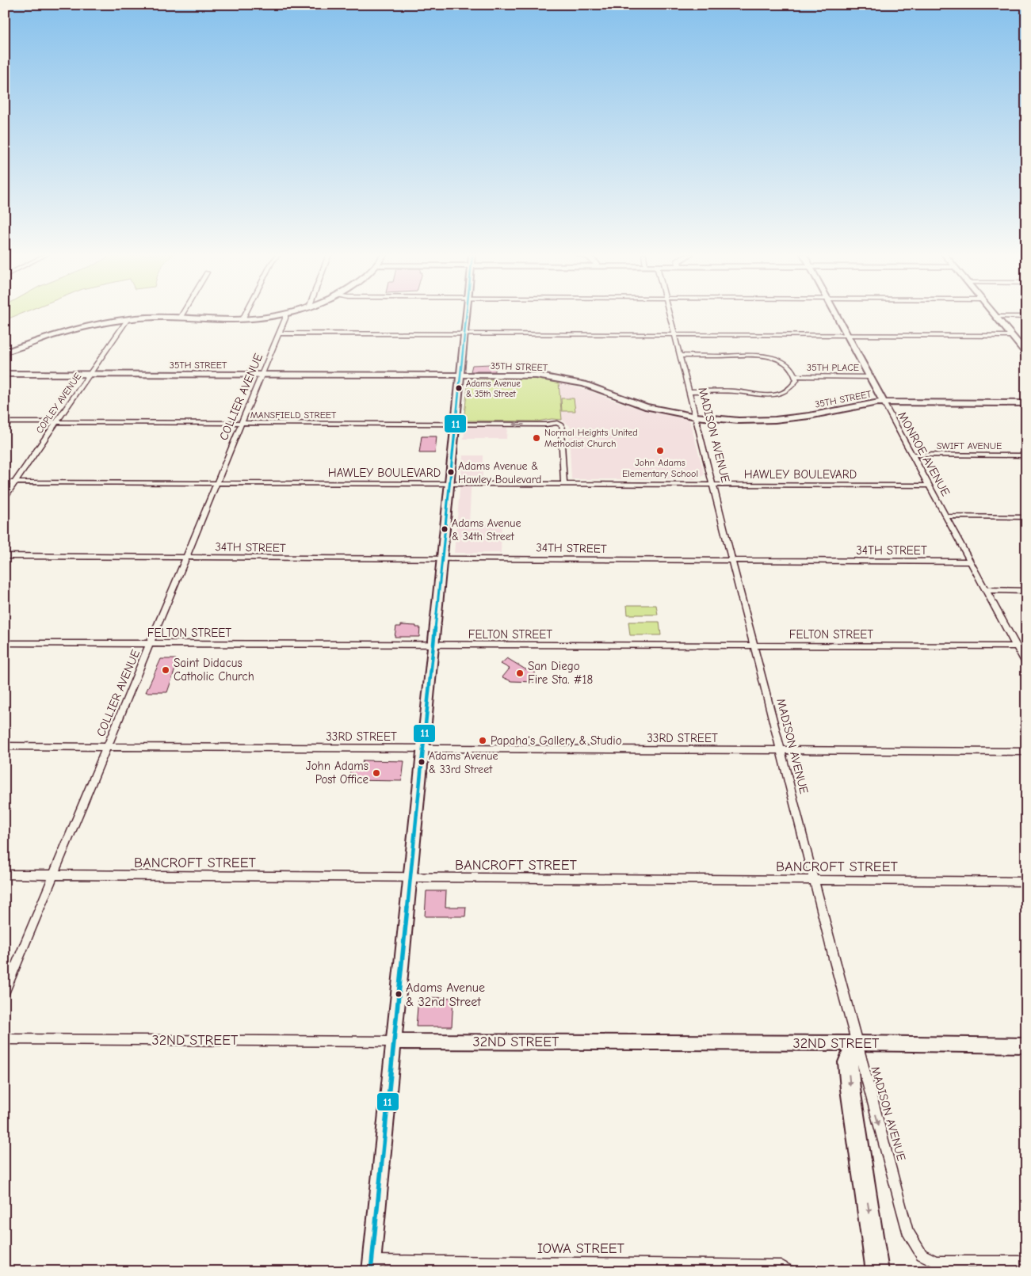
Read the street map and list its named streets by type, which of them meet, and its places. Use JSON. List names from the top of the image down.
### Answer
{
  "streets": {
    "street": [
      "35TH STREET",
      "35TH PLACE",
      "COLLIER AVENUE",
      "COPLEY AVENUE",
      "MANSFIELD STREET",
      "MADISON AVENUE",
      "SWIFT AVENUE",
      "MONROE AVENUE",
      "HAWLEY BOULEVARD",
      "34TH STREET",
      "FELTON STREET",
      "33RD STREET",
      "BANCROFT STREET",
      "32ND STREET",
      "IOWA STREET"
    ]
  },
  "crossings": [
    ["35TH STREET", "COLLIER AVENUE"],
    ["35TH STREET", "COPLEY AVENUE"],
    ["35TH STREET", "MADISON AVENUE"],
    ["35TH STREET", "MONROE AVENUE"],
    ["35TH PLACE", "MADISON AVENUE"],
    ["35TH PLACE", "MONROE AVENUE"],
    ["COLLIER AVENUE", "MANSFIELD STREET"],
    ["COLLIER AVENUE", "HAWLEY BOULEVARD"],
    ["COLLIER AVENUE", "34TH STREET"],
    ["COLLIER AVENUE", "FELTON STREET"],
    ["COLLIER AVENUE", "33RD STREET"],
    ["COLLIER AVENUE", "BANCROFT STREET"],
    ["COPLEY AVENUE", "MANSFIELD STREET"],
    ["COPLEY AVENUE", "HAWLEY BOULEVARD"],
    ["MANSFIELD STREET", "HAWLEY BOULEVARD"],
    ["MADISON AVENUE", "HAWLEY BOULEVARD"],
    ["MADISON AVENUE", "34TH STREET"],
    ["MADISON AVENUE", "FELTON STREET"],
    ["MADISON AVENUE", "33RD STREET"],
    ["MADISON AVENUE", "BANCROFT STREET"],
    ["MADISON AVENUE", "32ND STREET"],
    ["SWIFT AVENUE", "MONROE AVENUE"],
    ["MONROE AVENUE", "HAWLEY BOULEVARD"],
    ["MONROE AVENUE", "34TH STREET"],
    ["MONROE AVENUE", "FELTON STREET"]
  ],
  "places": [
    "Adams Avenue & 35th Street",
    "Normal Heights United Methodist Church",
    "John Adams Elementary School",
    "Adams Avenue & Hawley Boulevard",
    "Adams Avenue & 34th Street",
    "Saint Didacus Catholic Church",
    "San Diego Fire Sta. #18",
    "Papaha's Gallery & Studio",
    "Adams Avenue & 33rd Street",
    "John Adams Post Office",
    "Adams Avenue & 32nd Street"
  ],
  "lines": ["transit line 11"]
}
